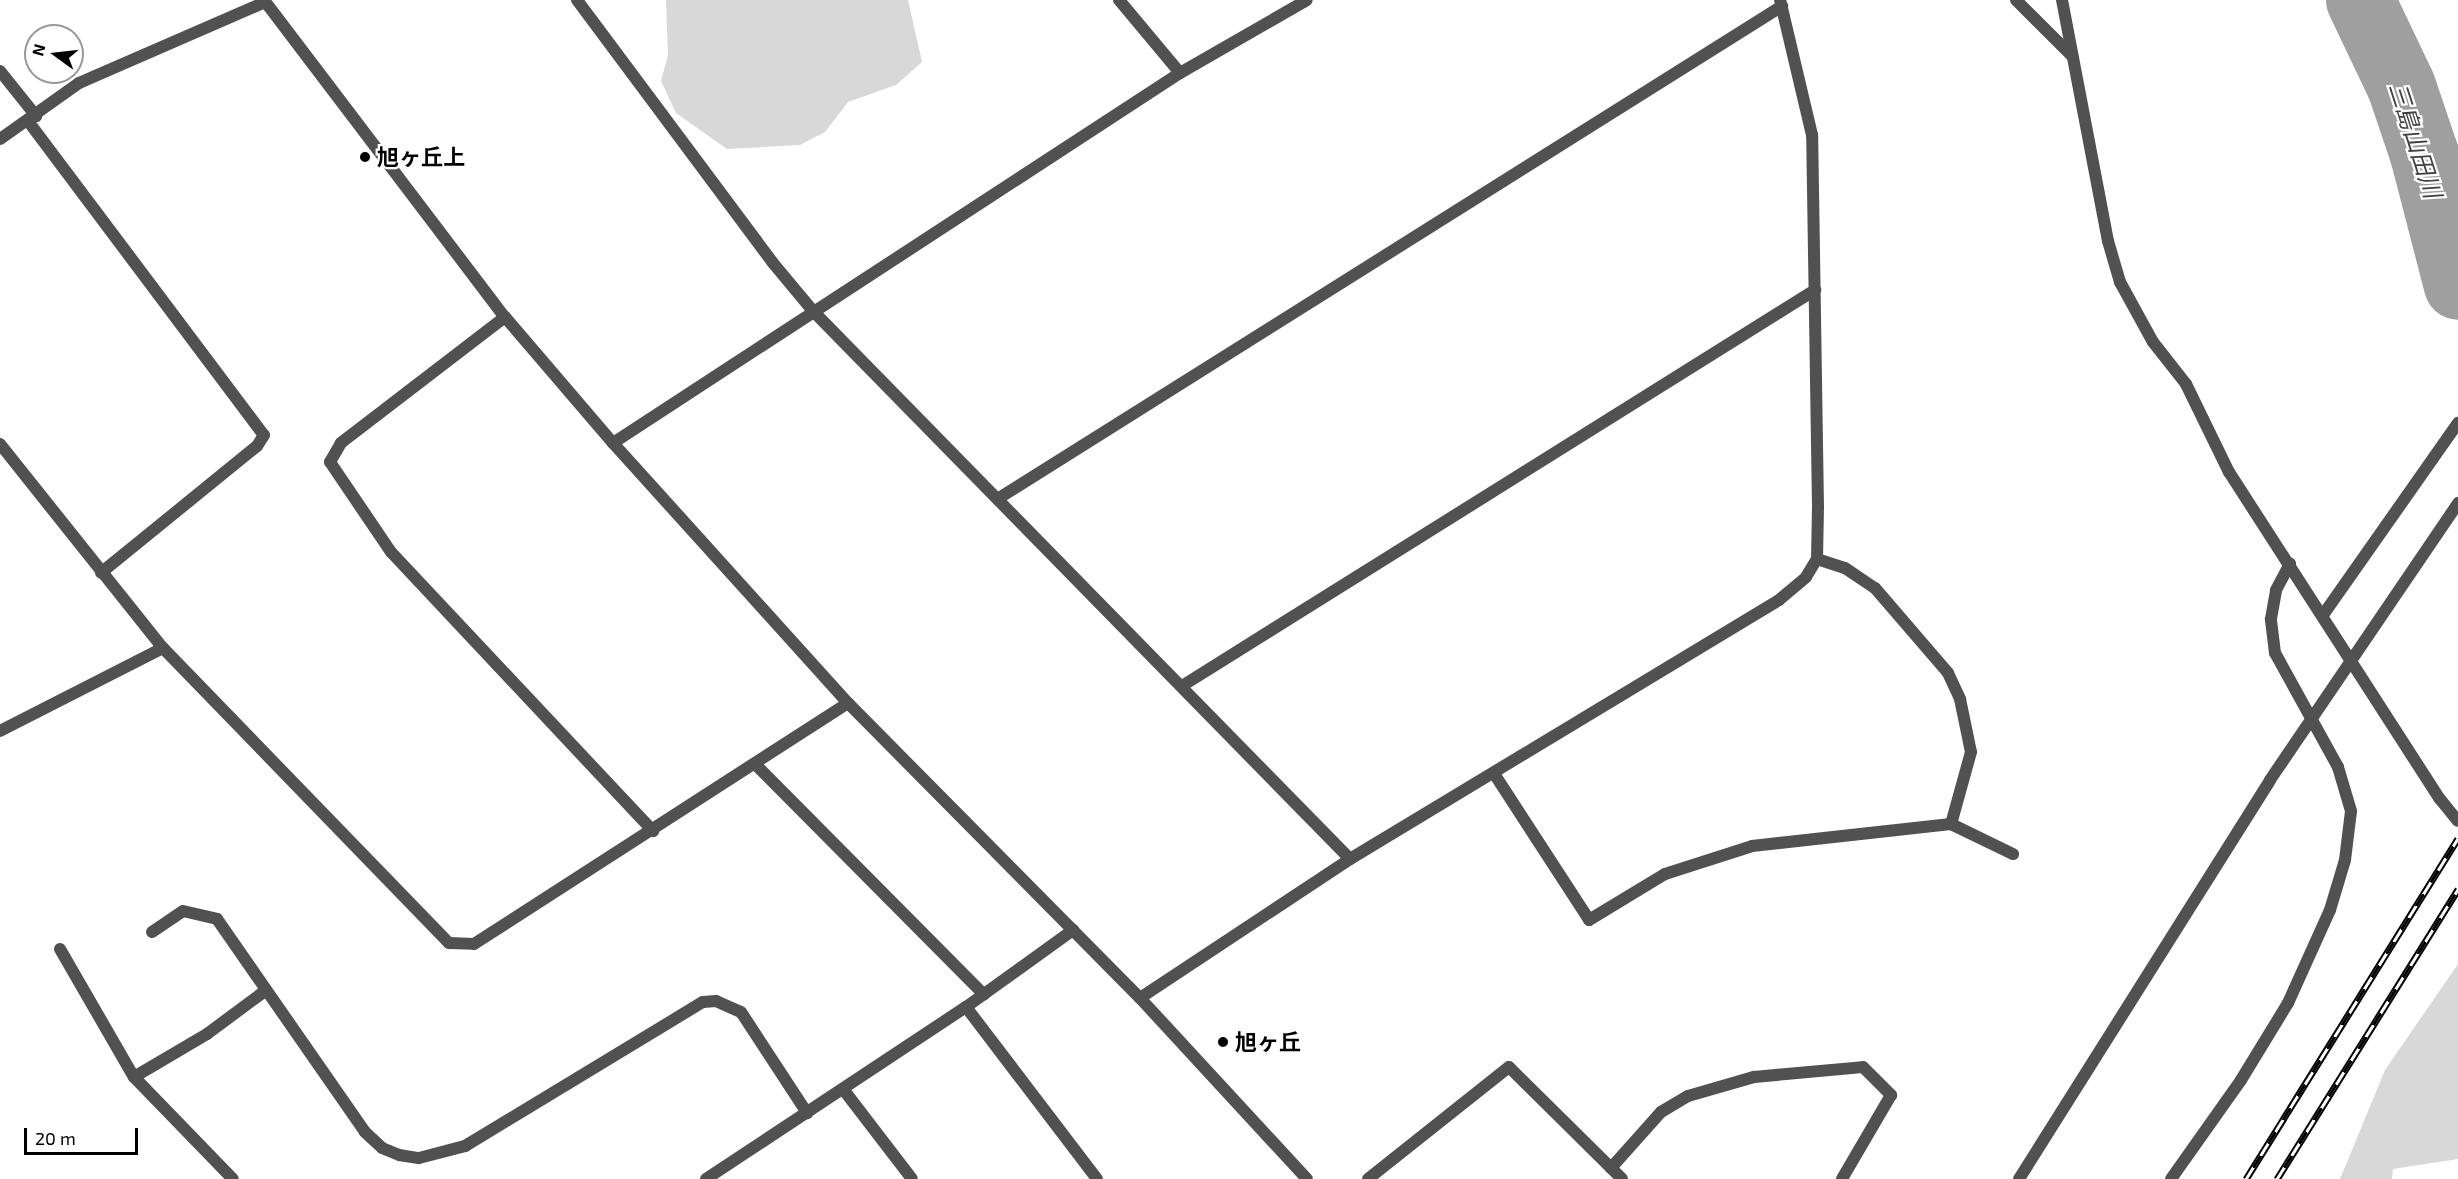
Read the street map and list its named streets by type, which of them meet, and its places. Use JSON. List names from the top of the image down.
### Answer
{
  "water": ["三島山田川"],
  "places": ["旭ヶ丘上", "旭ヶ丘"],
  "scale_bar": "20 m",
  "north": "left"
}
